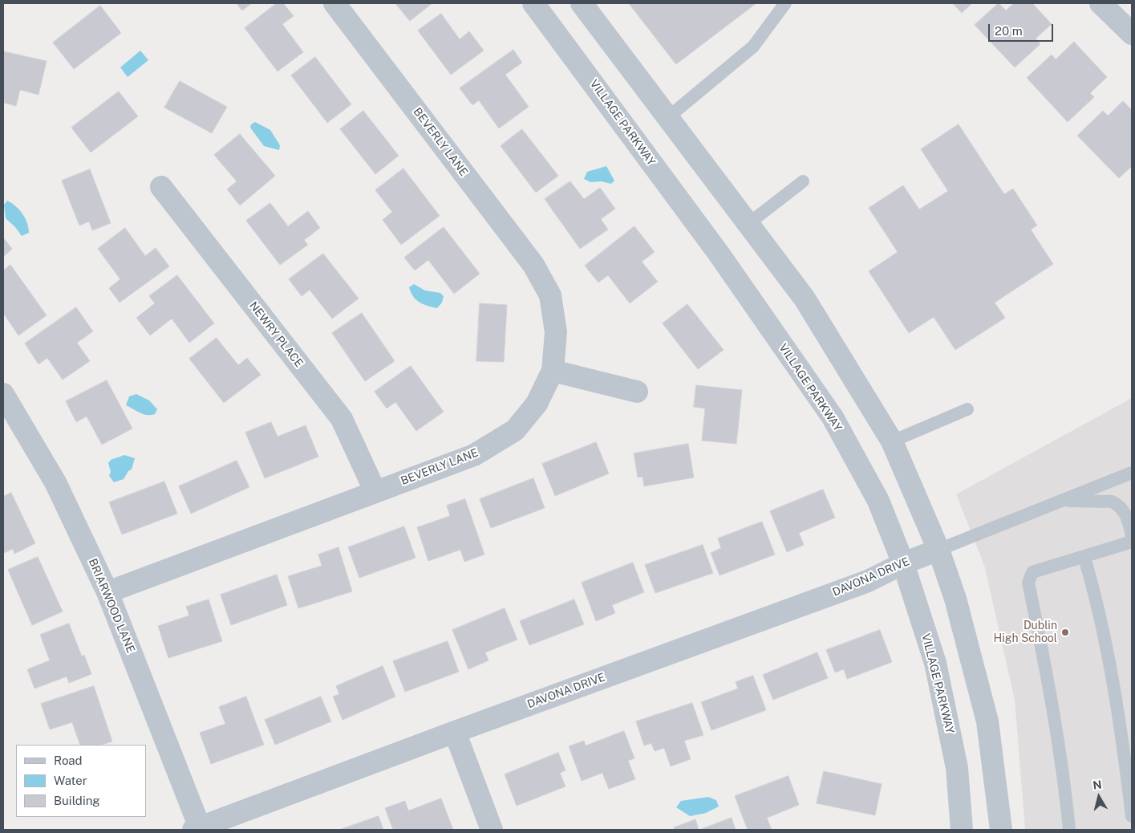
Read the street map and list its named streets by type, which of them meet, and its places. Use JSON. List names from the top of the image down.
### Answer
{
  "streets": {
    "street": [
      "VILLAGE PARKWAY",
      "BEVERLY LANE",
      "NEWRY PLACE",
      "DAVONA DRIVE",
      "BRIARWOOD LANE"
    ]
  },
  "crossings": [
    ["VILLAGE PARKWAY", "DAVONA DRIVE"],
    ["BEVERLY LANE", "NEWRY PLACE"],
    ["BEVERLY LANE", "BRIARWOOD LANE"],
    ["DAVONA DRIVE", "BRIARWOOD LANE"]
  ],
  "places": ["Dublin High School"],
  "legend": ["Road", "Water", "Building"],
  "scale_bar": "20 m",
  "north": "top"
}
